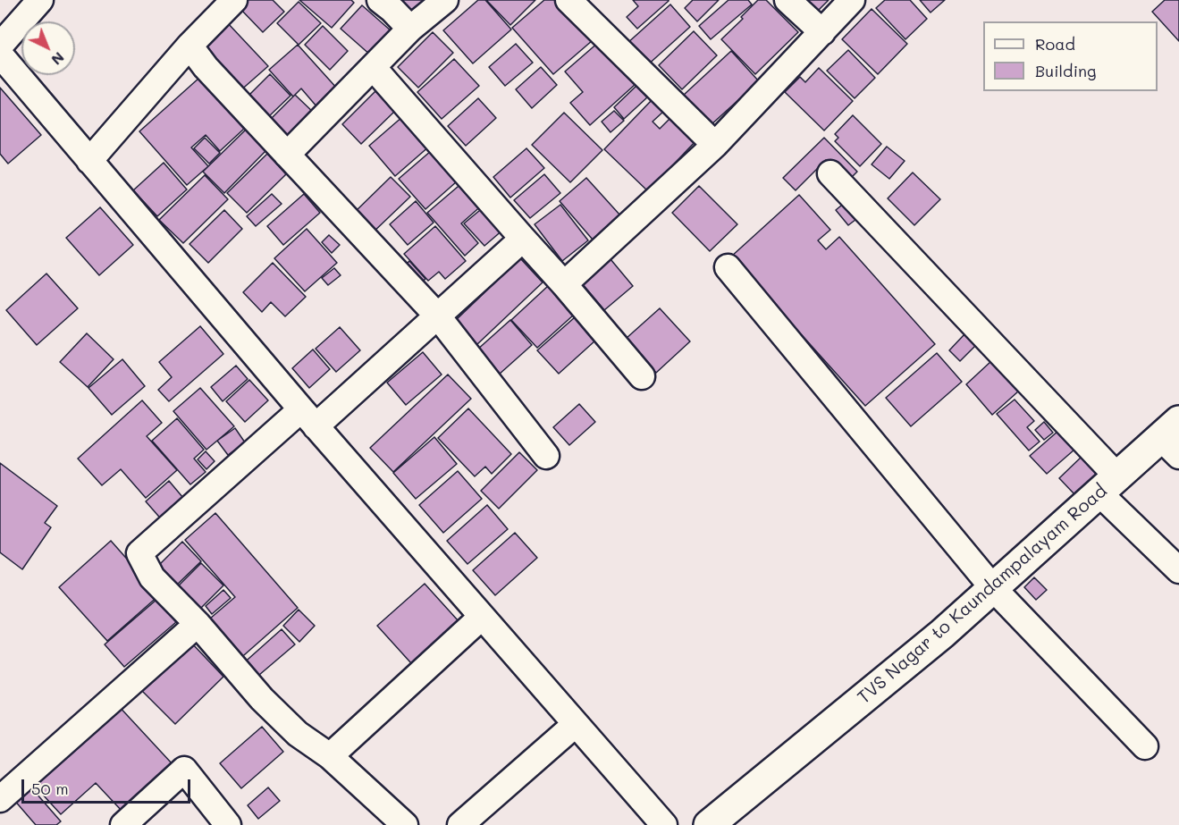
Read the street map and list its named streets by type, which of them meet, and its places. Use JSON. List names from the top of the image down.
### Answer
{
  "streets": {
    "street": ["TVS Nagar to Kaundampalayam Road"]
  },
  "legend": ["Road", "Building"],
  "scale_bar": "50 m",
  "north": "bottom right"
}
